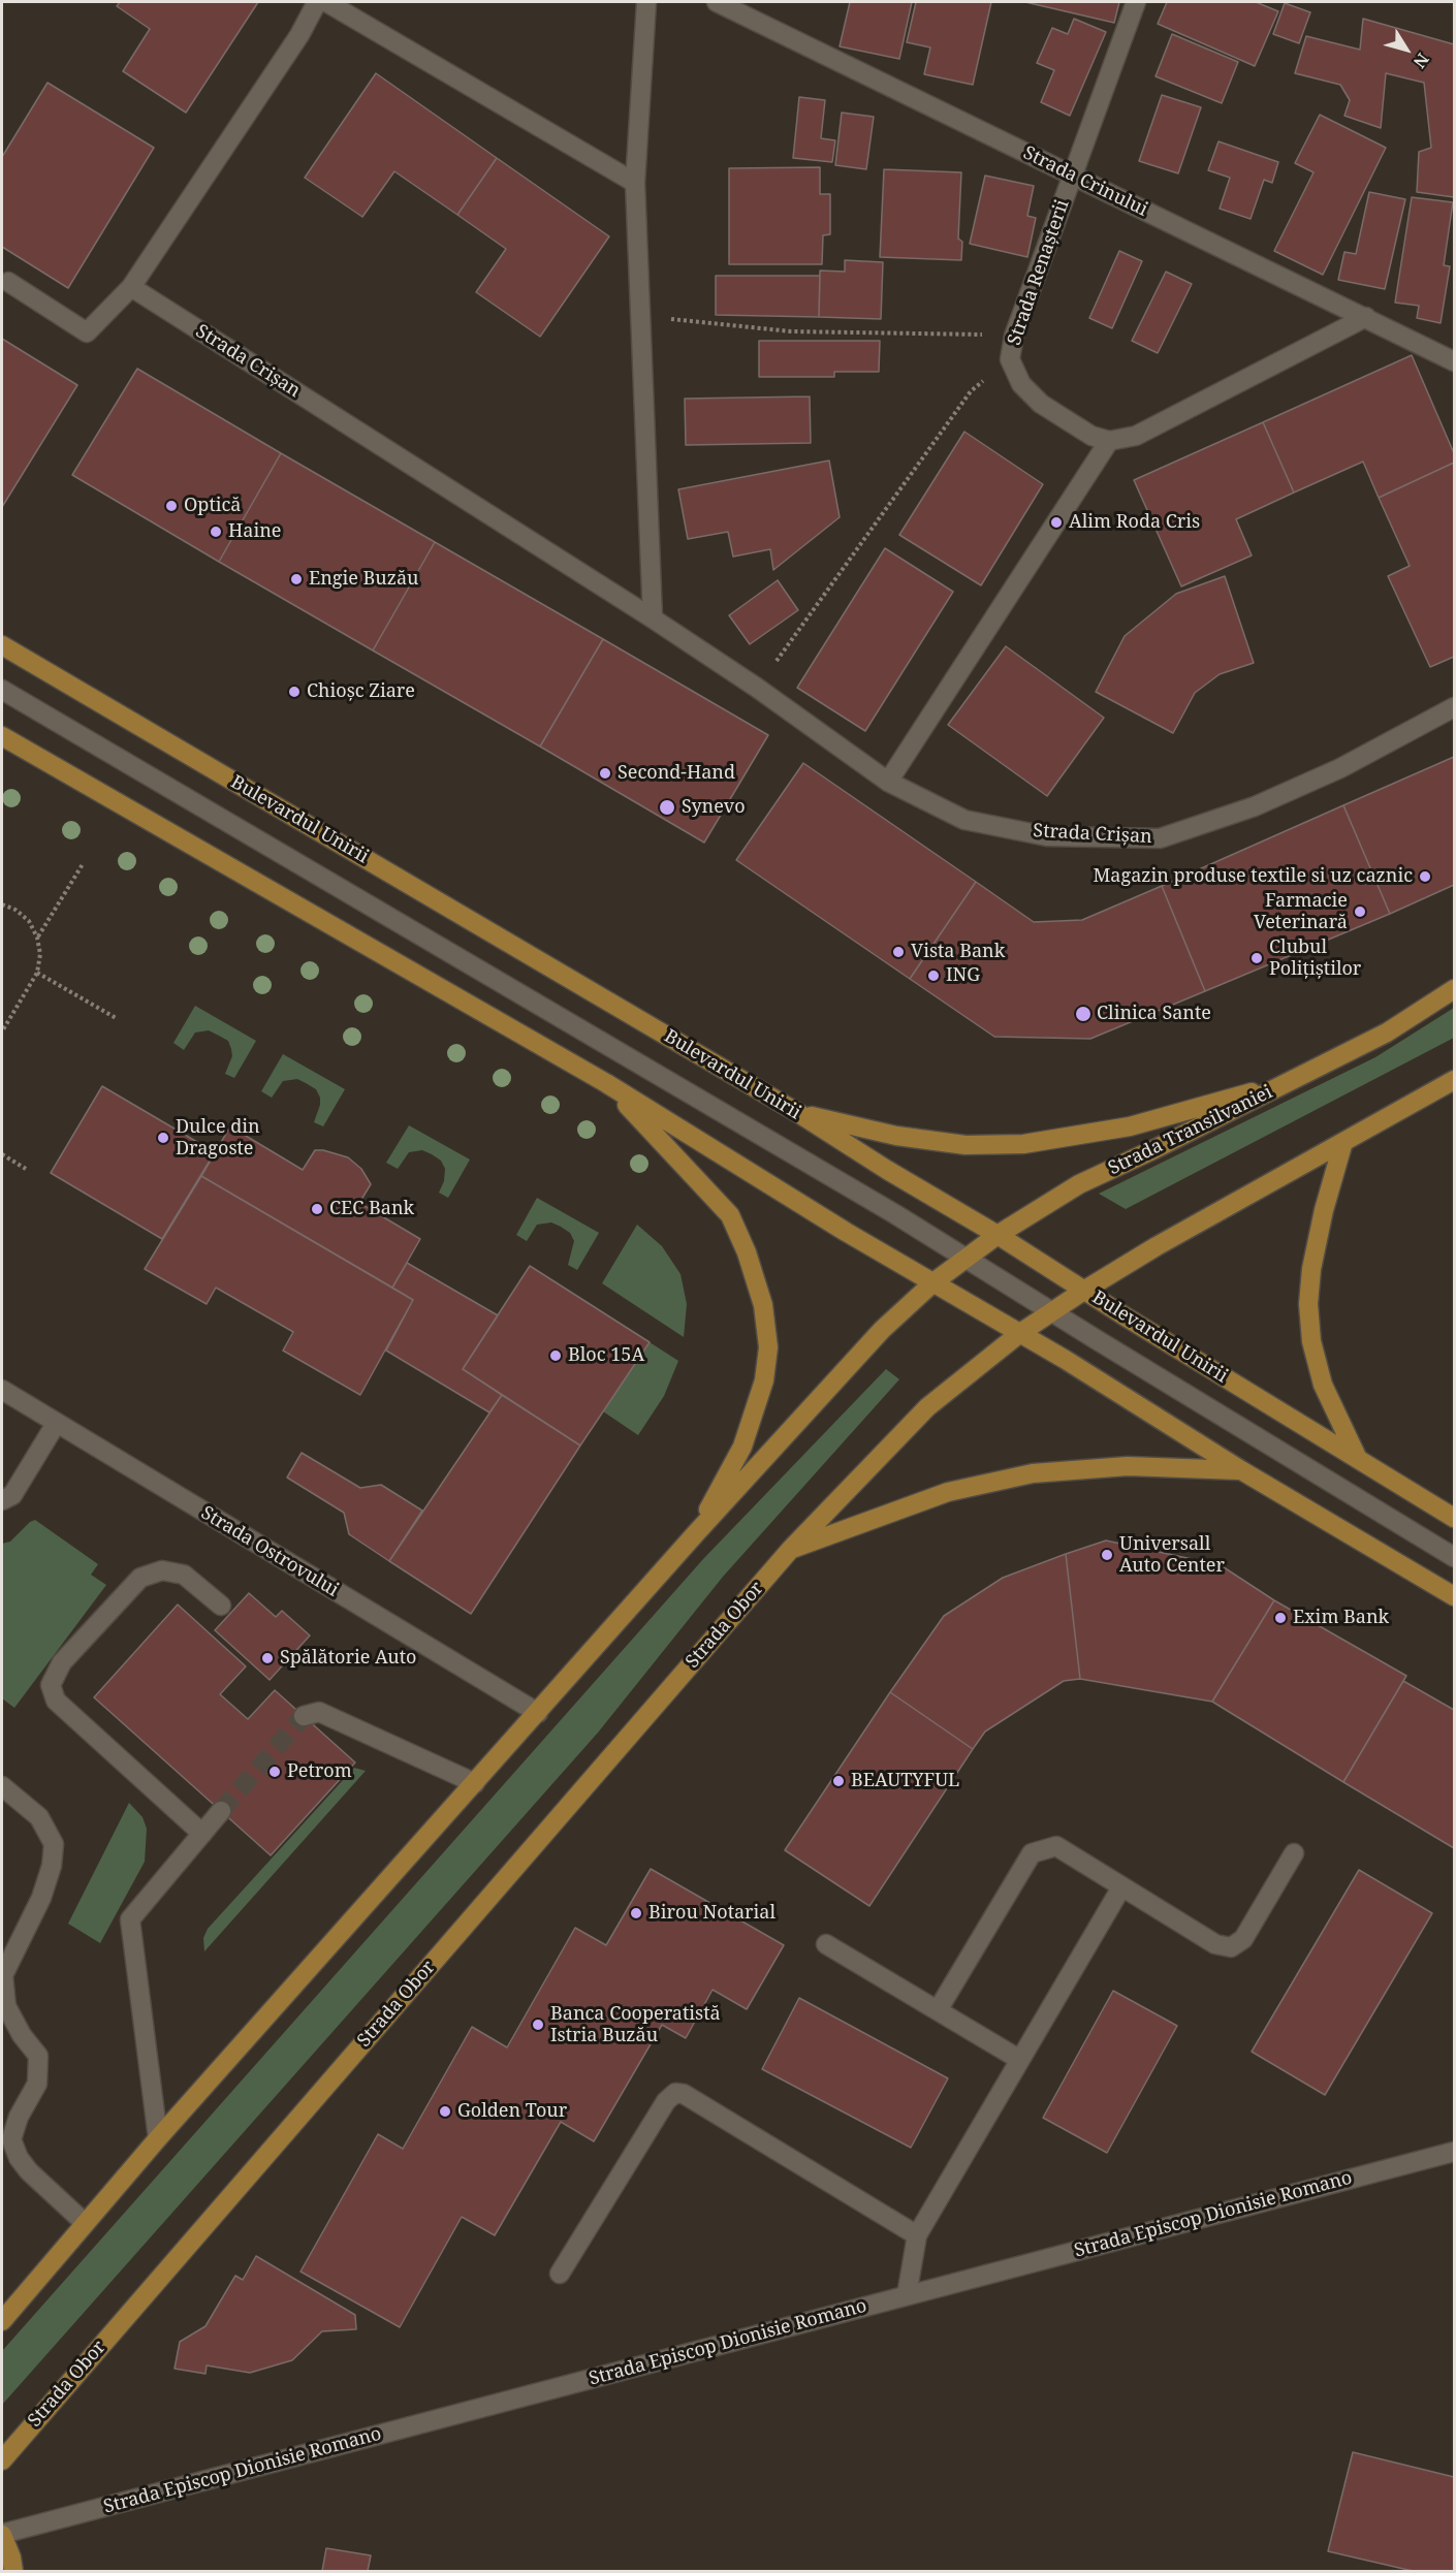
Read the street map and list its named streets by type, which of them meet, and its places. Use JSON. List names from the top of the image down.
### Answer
{
  "streets": {
    "main road": ["Bulevardul Unirii", "Strada Transilvaniei", "Strada Obor"],
    "street": [
      "Strada Crinului",
      "Strada Renașterii",
      "Strada Crișan",
      "Strada Ostrovului",
      "Strada Episcop Dionisie Romano"
    ]
  },
  "crossings": [
    ["Strada Crinului", "Strada Renașterii"],
    ["Bulevardul Unirii", "Strada Transilvaniei"]
  ],
  "places": [
    "Optică",
    "Alim Roda Cris",
    "Haine",
    "Engie Buzău",
    "Chioșc Ziare",
    "Second-Hand",
    "Synevo",
    "Magazin produse textile si uz caznic",
    "Farmacie Veterinară",
    "Vista Bank",
    "Clubul Polițiștilor",
    "ING",
    "Clinica Sante",
    "Dulce din Dragoste",
    "CEC Bank",
    "Bloc 15A",
    "Universall Auto Center",
    "Exim Bank",
    "Spălătorie Auto",
    "Petrom",
    "BEAUTYFUL",
    "Birou Notarial",
    "Banca Cooperatistă Istria Buzău",
    "Golden Tour"
  ],
  "north": "bottom right"
}
